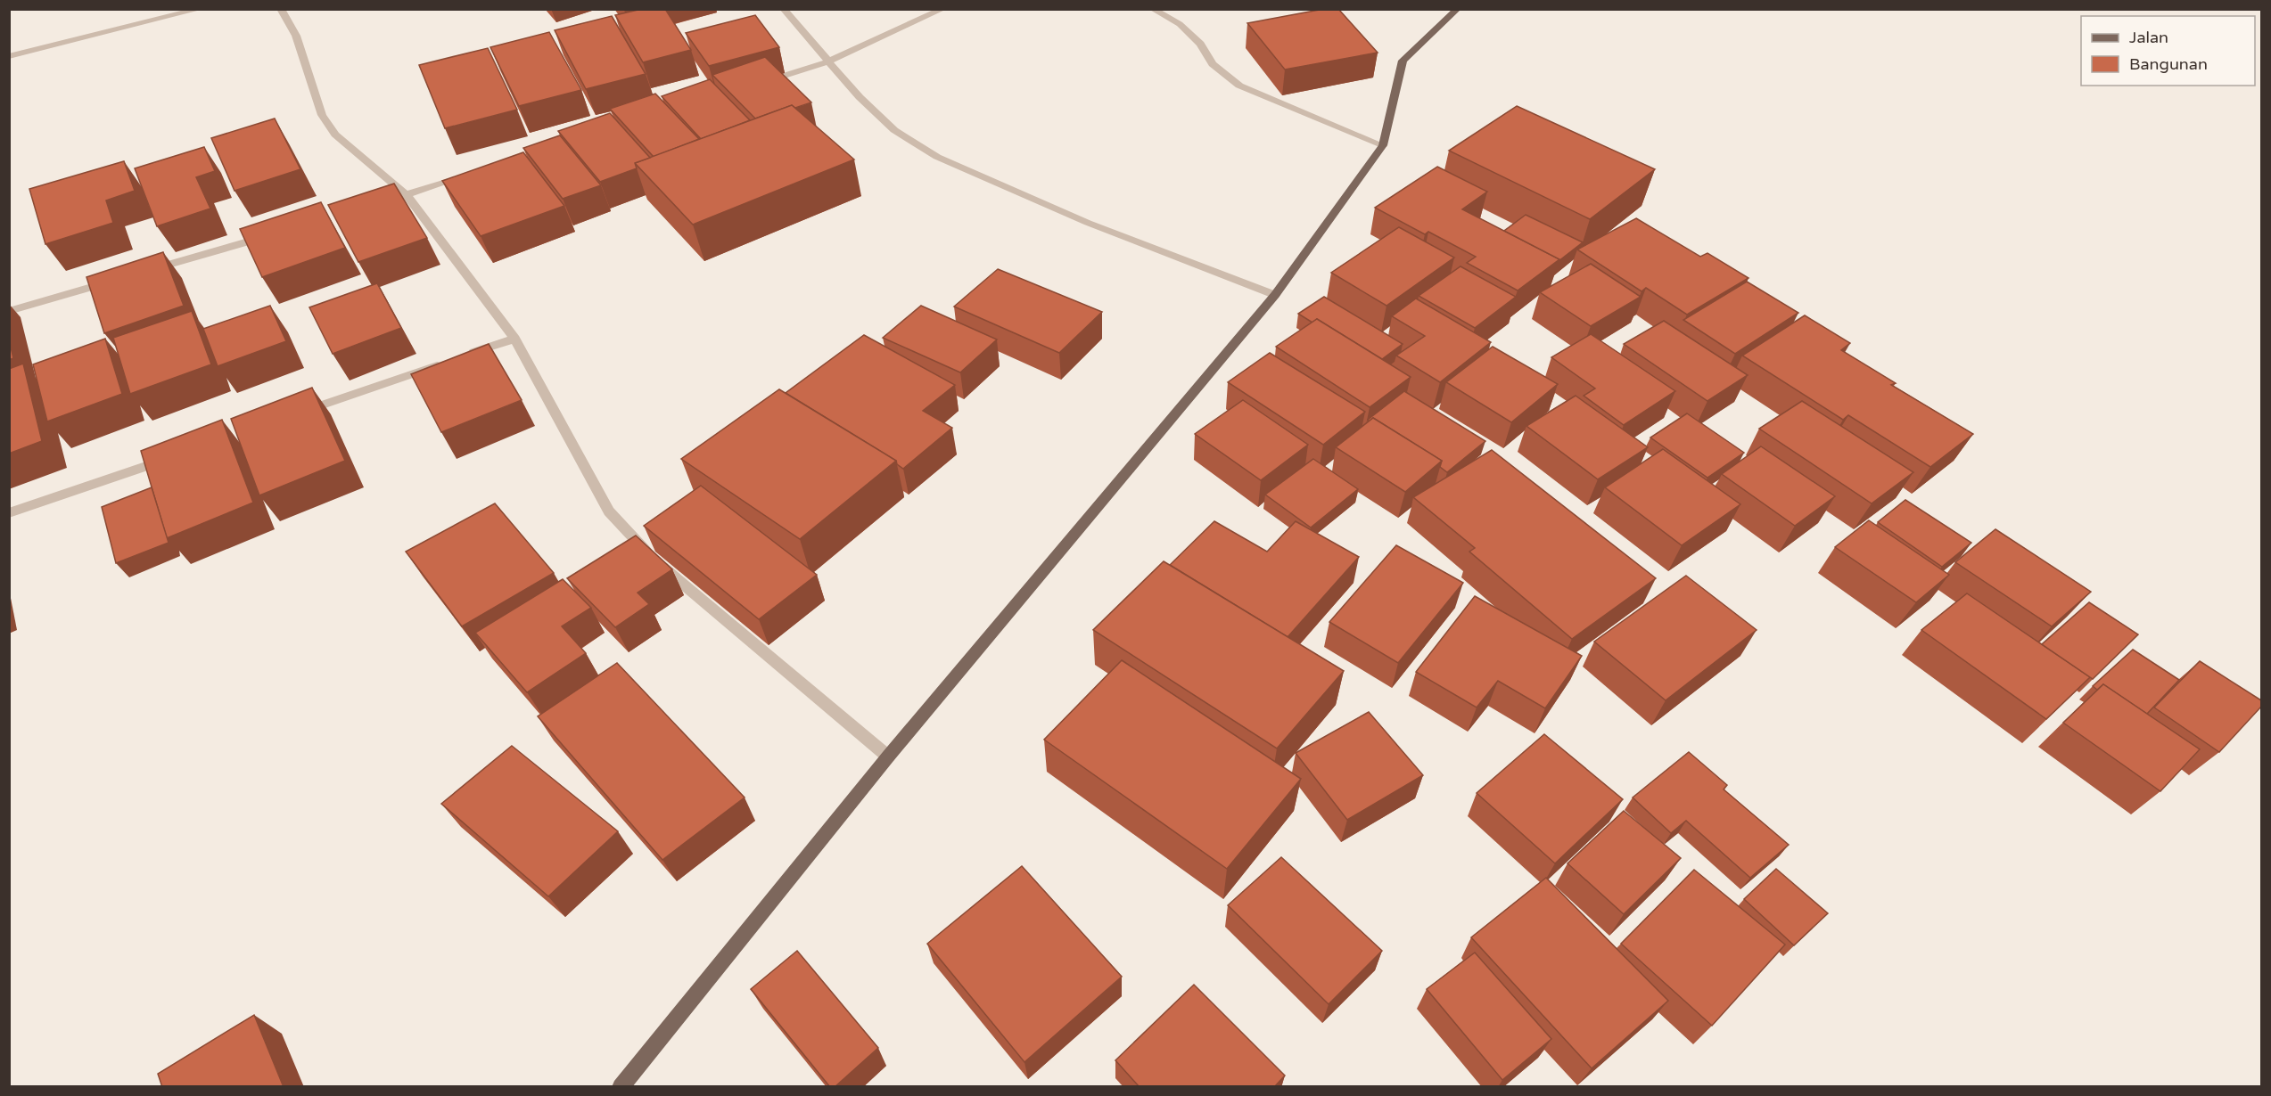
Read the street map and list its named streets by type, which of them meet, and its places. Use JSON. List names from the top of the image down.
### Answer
{
  "legend": ["Jalan", "Bangunan"]
}
